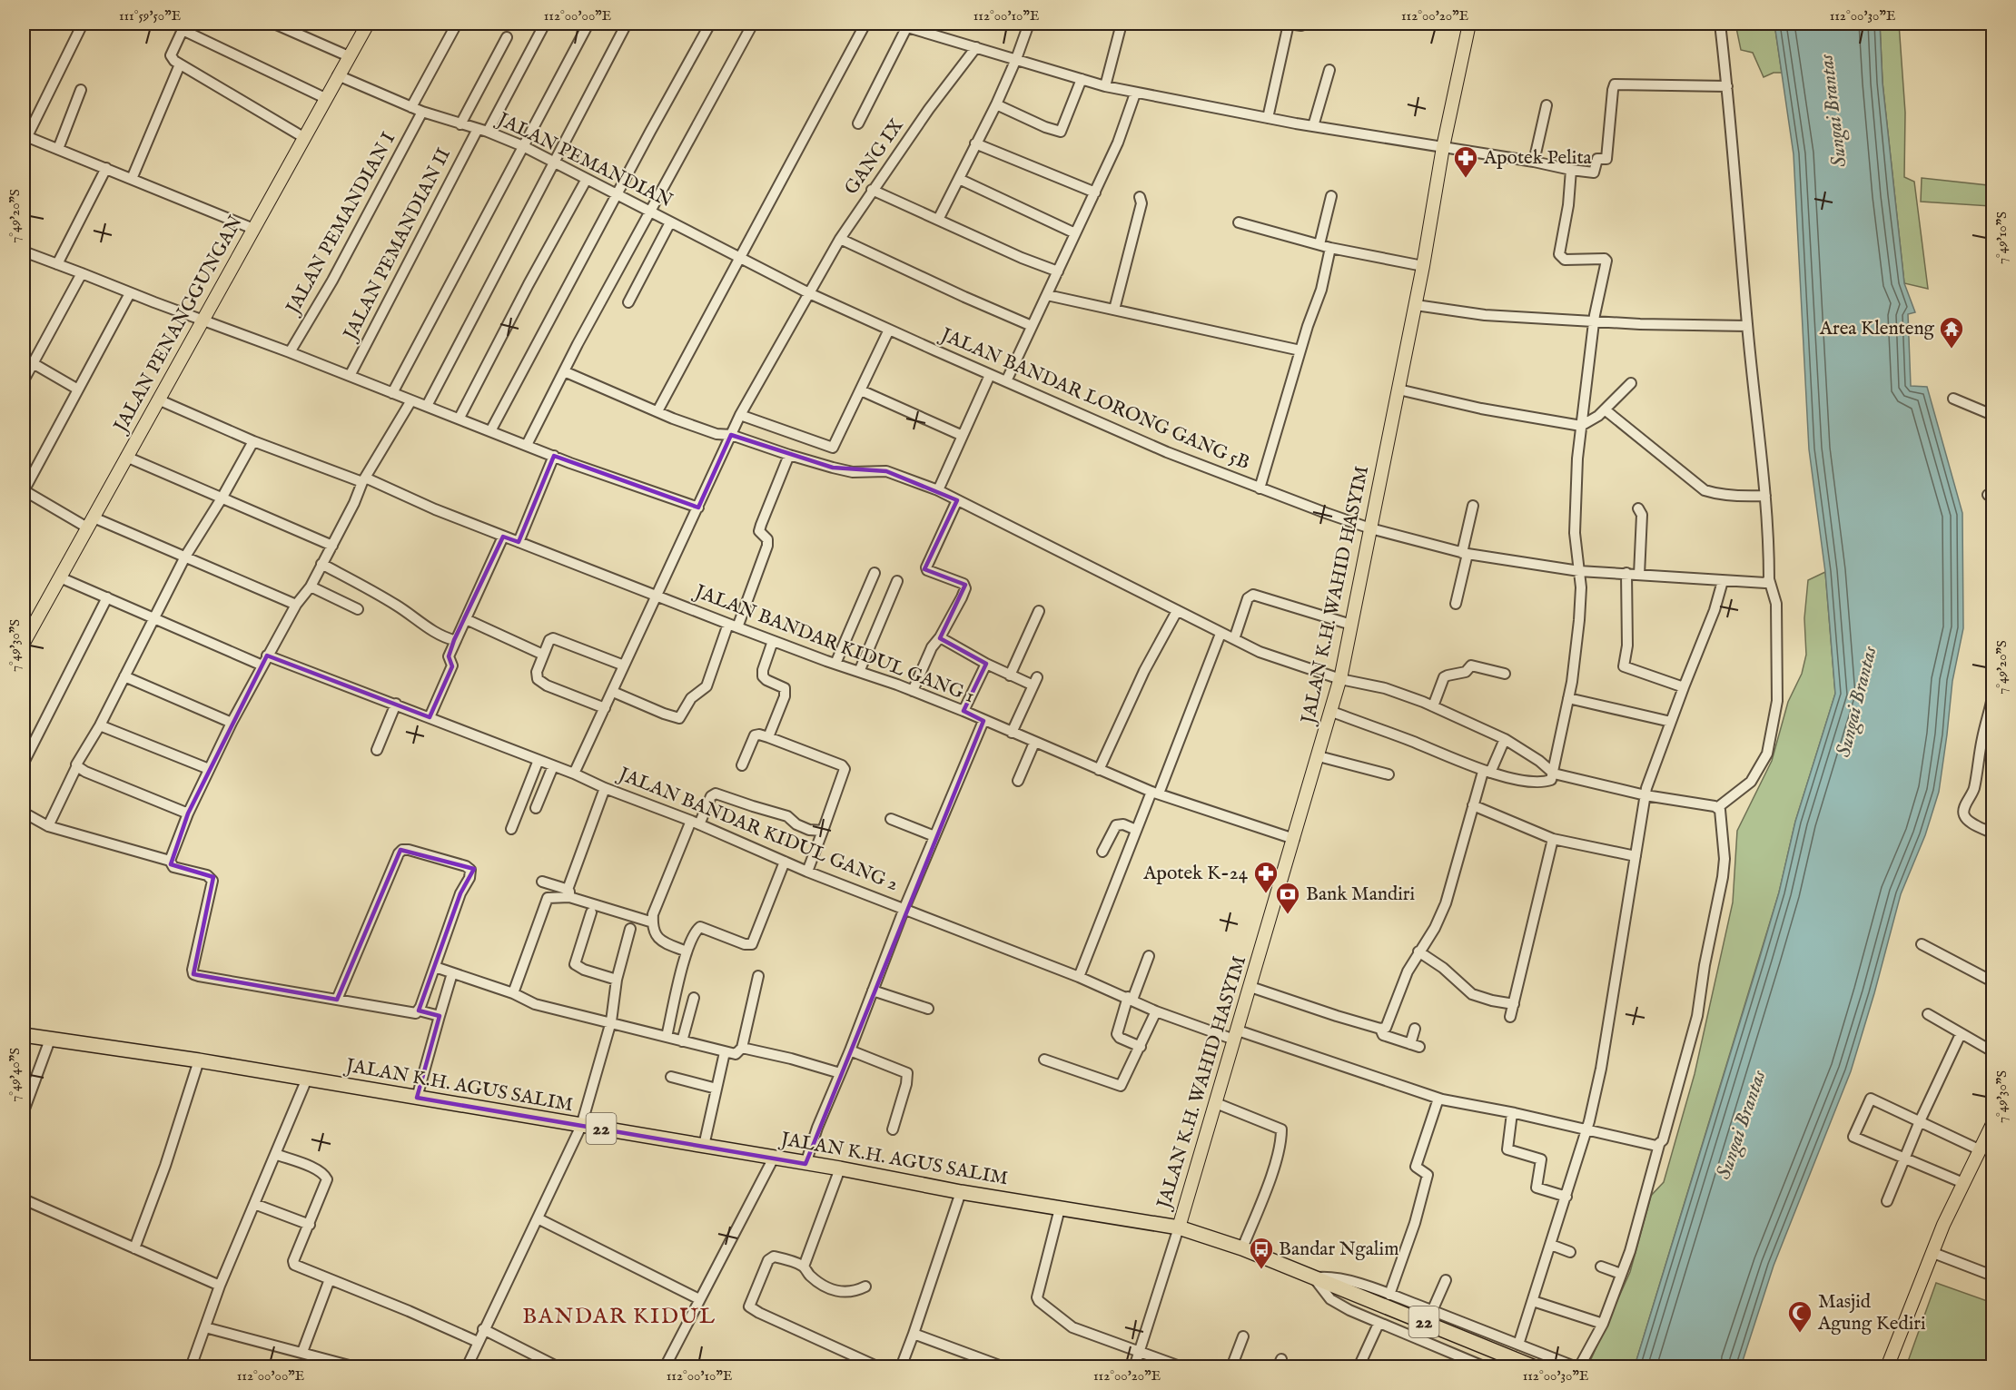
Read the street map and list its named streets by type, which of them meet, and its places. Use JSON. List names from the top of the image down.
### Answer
{
  "streets": {
    "highway": ["JALAN K.H. AGUS SALIM", "22"],
    "main road": ["JALAN PENANGGUNGAN", "JALAN K.H. WAHID HASYIM"],
    "street": [
      "GANG IX",
      "JALAN PEMANDIAN",
      "JALAN PEMANDIAN I",
      "JALAN PEMANDIAN II",
      "JALAN BANDAR LORONG GANG 5B",
      "JALAN BANDAR KIDUL GANG 1",
      "JALAN BANDAR KIDUL GANG 2"
    ]
  },
  "crossings": [
    ["GANG IX", "JALAN PEMANDIAN"],
    ["GANG IX", "JALAN BANDAR LORONG GANG 5B"],
    ["GANG IX", "JALAN BANDAR KIDUL GANG 1"],
    ["GANG IX", "JALAN BANDAR KIDUL GANG 2"],
    ["JALAN PEMANDIAN", "JALAN PEMANDIAN I"],
    ["JALAN PEMANDIAN", "JALAN PEMANDIAN II"],
    ["JALAN PEMANDIAN", "JALAN PENANGGUNGAN"],
    ["JALAN PEMANDIAN", "JALAN BANDAR LORONG GANG 5B"],
    ["JALAN PENANGGUNGAN", "JALAN BANDAR KIDUL GANG 1"],
    ["JALAN PENANGGUNGAN", "JALAN BANDAR KIDUL GANG 2"],
    ["JALAN BANDAR LORONG GANG 5B", "JALAN K.H. WAHID HASYIM"],
    ["JALAN K.H. WAHID HASYIM", "JALAN BANDAR KIDUL GANG 1"],
    ["JALAN K.H. WAHID HASYIM", "JALAN BANDAR KIDUL GANG 2"],
    ["JALAN K.H. WAHID HASYIM", "JALAN K.H. AGUS SALIM"],
    ["JALAN K.H. WAHID HASYIM", "22"],
    ["JALAN K.H. AGUS SALIM", "22"]
  ],
  "districts": ["BANDAR KIDUL"],
  "water": ["Sungai Brantas"],
  "places": {
    "pharmacy": ["Apotek Pelita", "Apotek K-24"],
    "temple": ["Area Klenteng"],
    "bank": ["Bank Mandiri"],
    "bus stop": ["Bandar Ngalim"],
    "mosque": ["Masjid Agung Kediri"]
  },
  "coordinates": [
    "111°59'50\"E",
    "112°00'00\"E",
    "112°00'10\"E",
    "112°00'20\"E",
    "112°00'30\"E",
    "7°49'20\"S",
    "7°49'10\"S",
    "7°49'30\"S",
    "7°49'40\"S"
  ]
}
